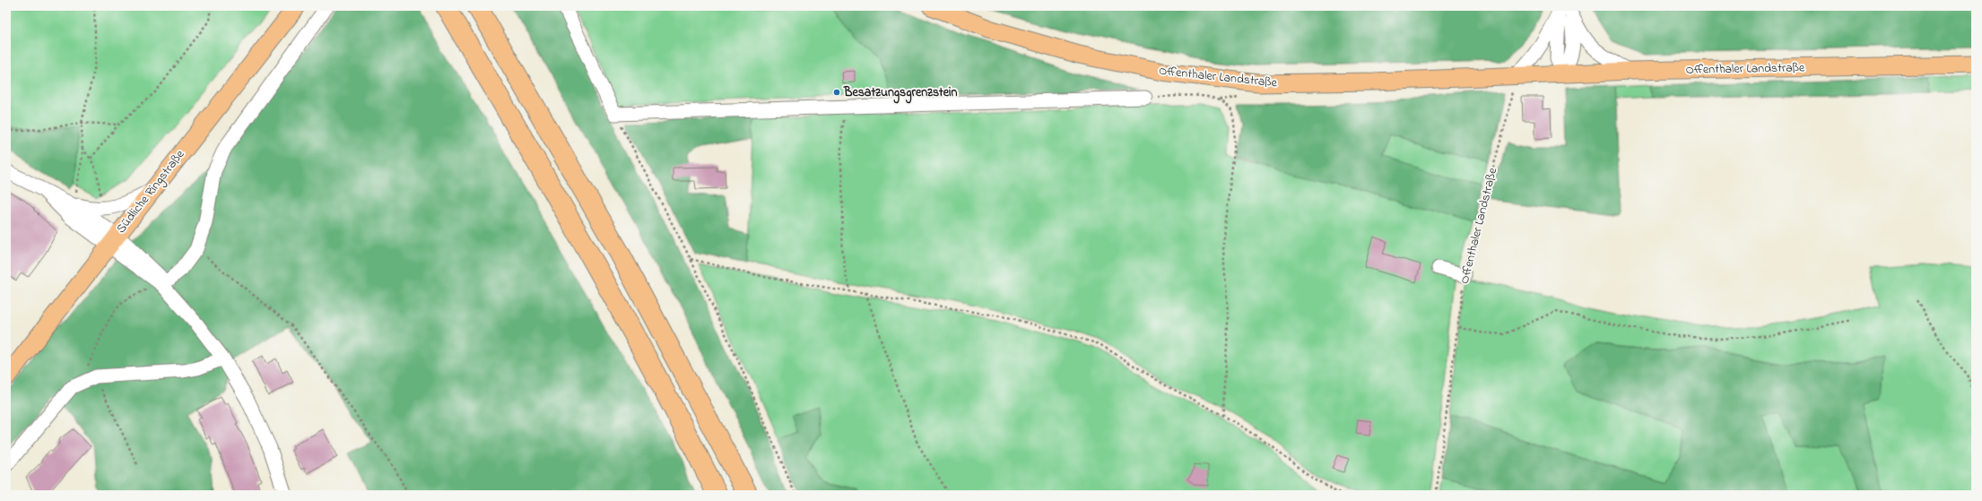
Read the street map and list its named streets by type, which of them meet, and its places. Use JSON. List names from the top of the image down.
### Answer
{
  "streets": {
    "main road": ["Offenthaler Landstraße", "Südliche Ringstraße"]
  },
  "places": ["Besatzungsgrenzstein"]
}
